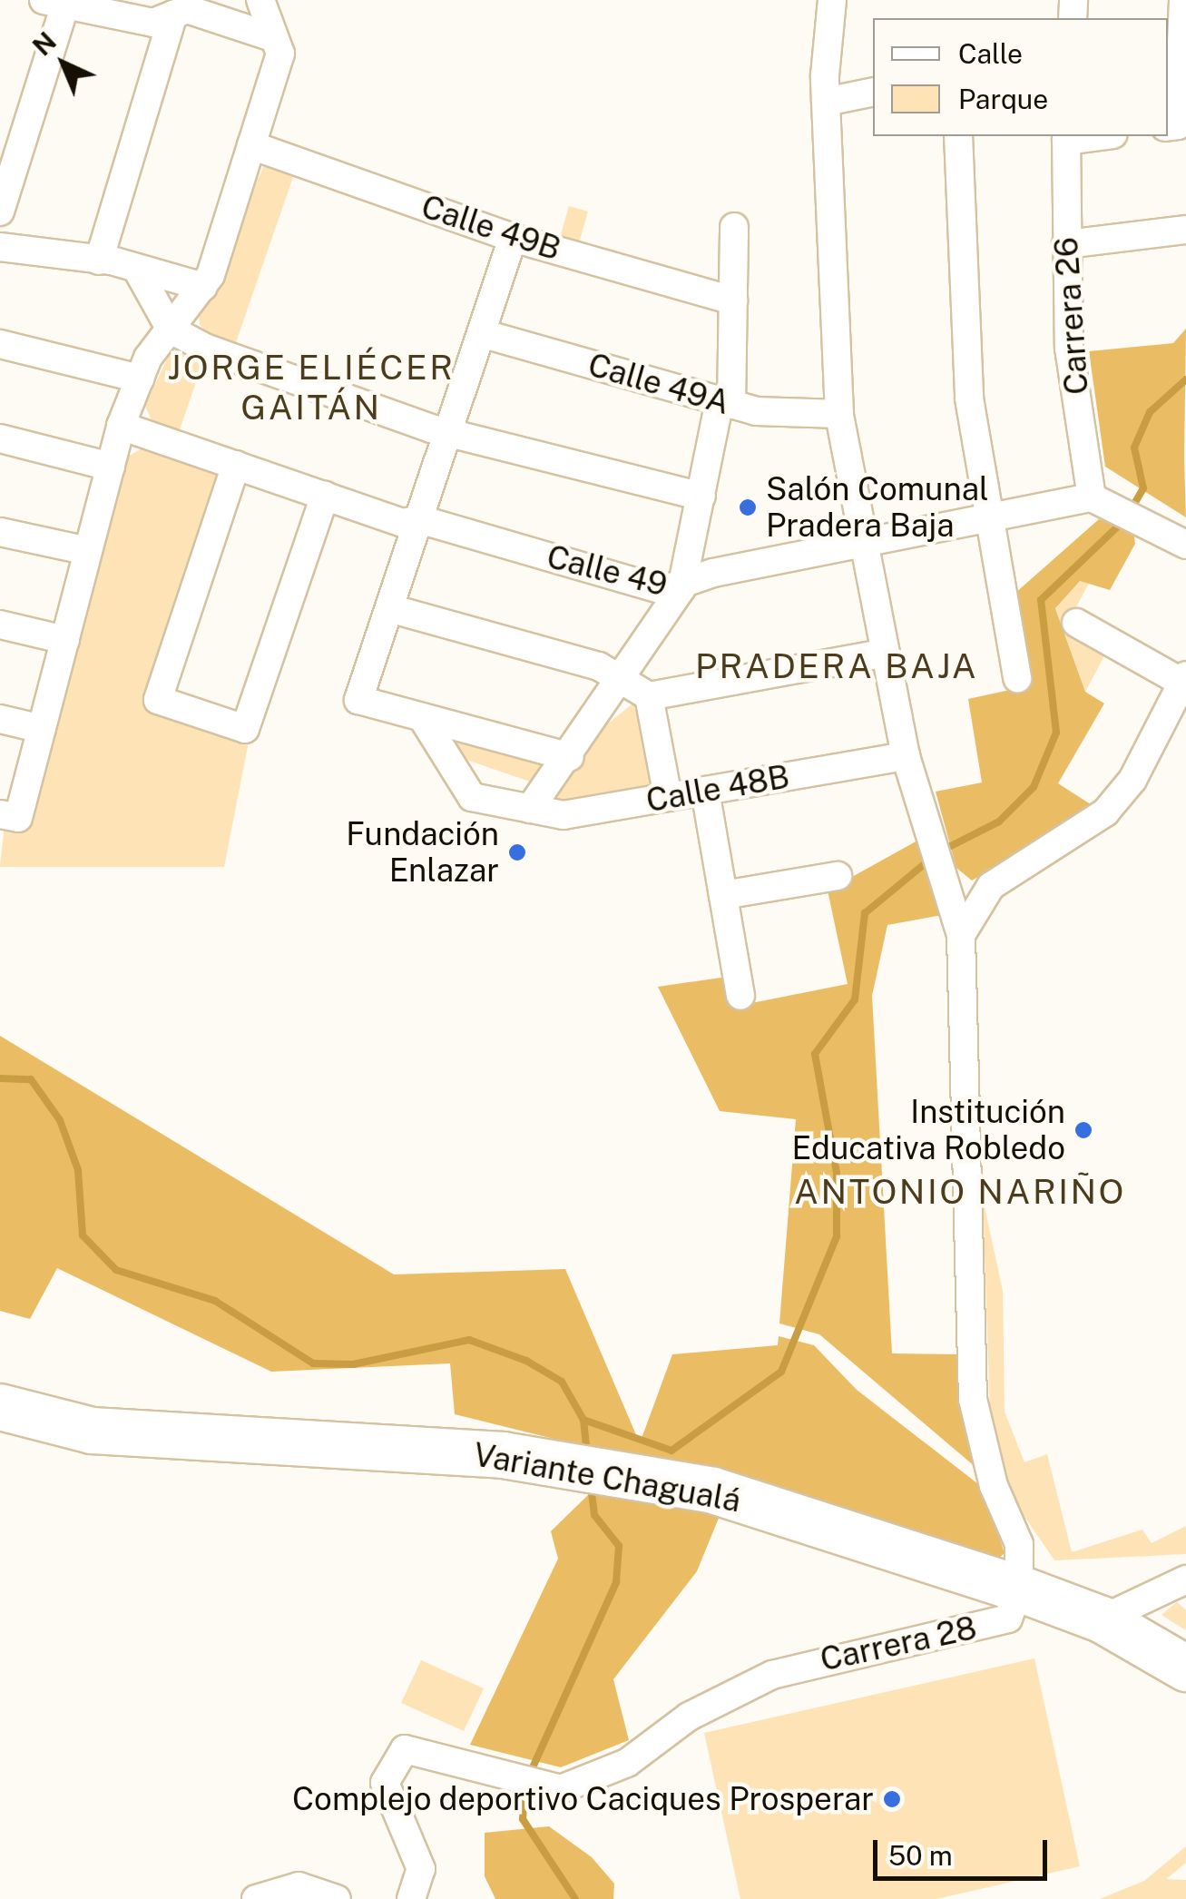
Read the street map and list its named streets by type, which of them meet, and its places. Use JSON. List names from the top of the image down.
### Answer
{
  "streets": {
    "highway": ["Variante Chagualá"],
    "street": [
      "Calle 49B",
      "Carrera 26",
      "Calle 49A",
      "Calle 49",
      "Calle 48B",
      "Carrera 28"
    ]
  },
  "crossings": [
    ["Carrera 26", "Calle 49"],
    ["Variante Chagualá", "Carrera 28"]
  ],
  "districts": ["JORGE ELIÉCER GAITÁN", "PRADERA BAJA", "ANTONIO NARIÑO"],
  "places": [
    "Salón Comunal Pradera Baja",
    "Fundación Enlazar",
    "Institución Educativa Robledo",
    "Complejo deportivo Caciques Prosperar"
  ],
  "legend": ["Calle", "Parque"],
  "scale_bar": "50 m",
  "north": "top left"
}
